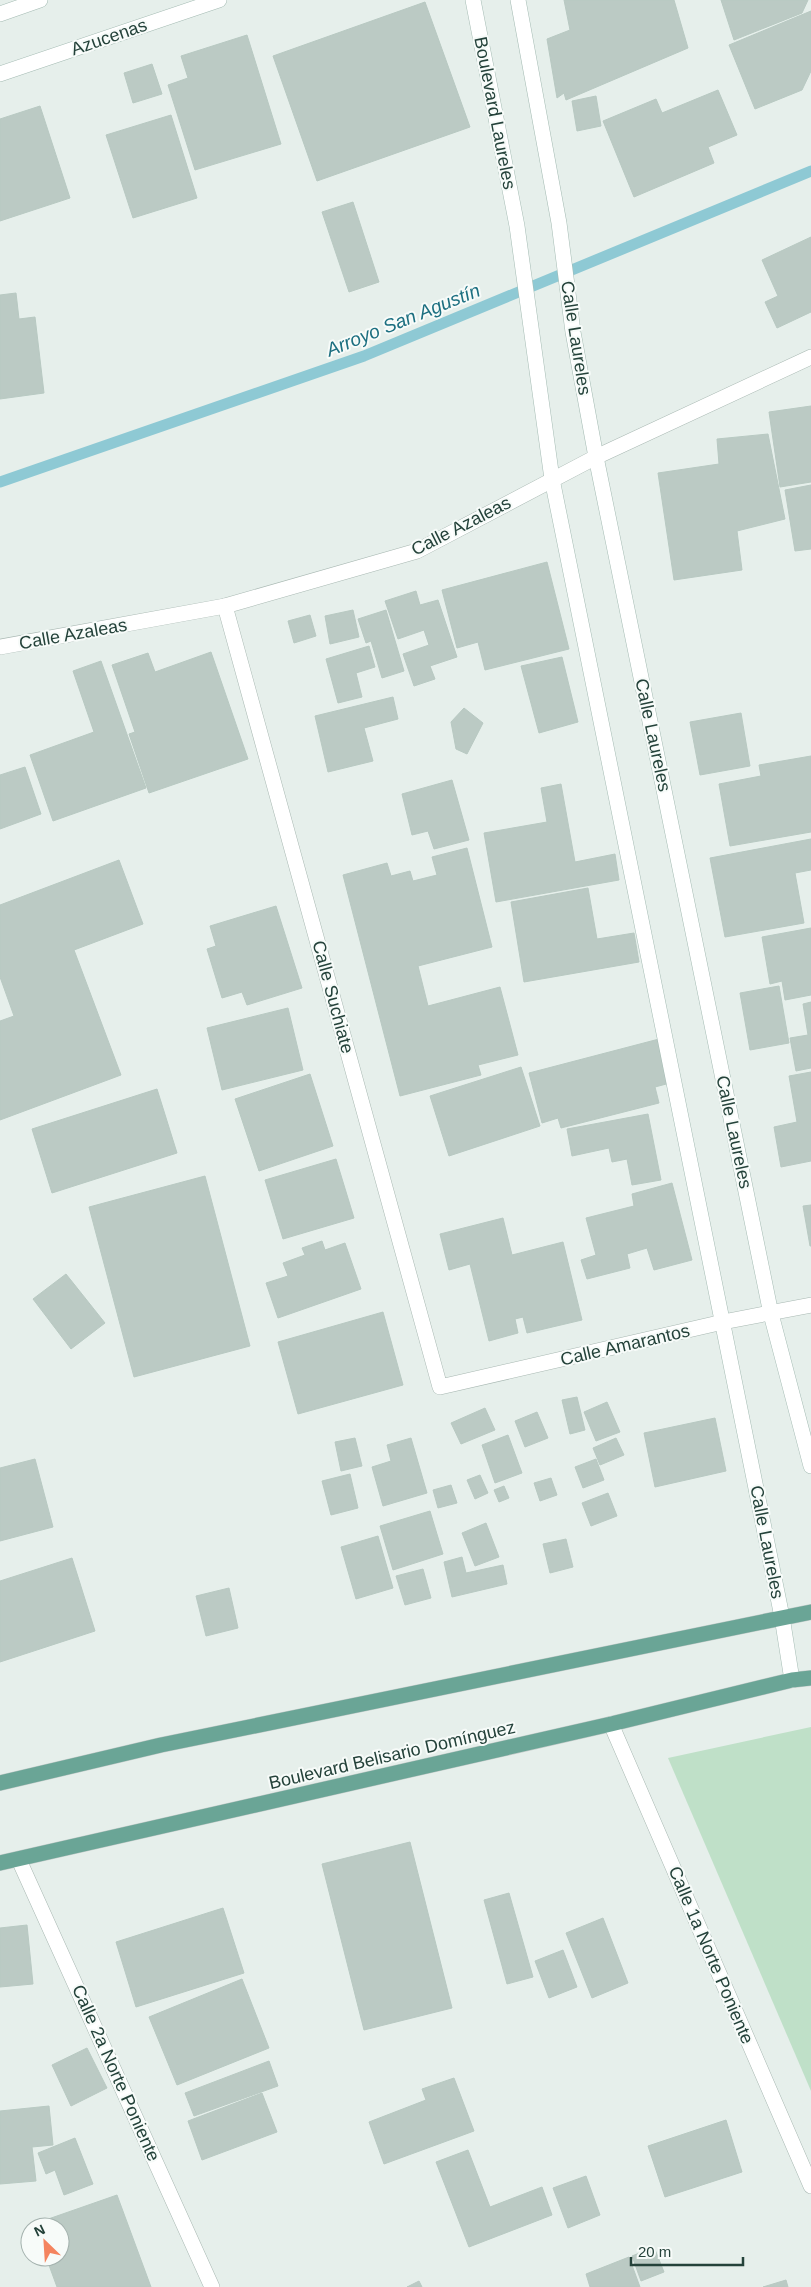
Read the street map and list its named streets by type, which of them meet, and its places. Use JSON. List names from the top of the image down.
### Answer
{
  "streets": {
    "main road": ["Boulevard Belisario Domínguez"],
    "street": [
      "Azucenas",
      "Boulevard Laureles",
      "Calle Laureles",
      "Calle Azaleas",
      "Calle Suchiate",
      "Calle Amarantos",
      "Calle 1a Norte Poniente",
      "Calle 2a Norte Poniente"
    ]
  },
  "crossings": [
    ["Boulevard Laureles", "Calle Laureles"],
    ["Calle Laureles", "Calle Azaleas"],
    ["Calle Laureles", "Calle Amarantos"],
    ["Calle Laureles", "Boulevard Belisario Domínguez"],
    ["Calle Azaleas", "Calle Suchiate"],
    ["Calle Suchiate", "Calle Amarantos"],
    ["Boulevard Belisario Domínguez", "Calle 1a Norte Poniente"],
    ["Boulevard Belisario Domínguez", "Calle 2a Norte Poniente"]
  ],
  "water": ["Arroyo San Agustín"],
  "scale_bar": "20 m",
  "north": "top left"
}
